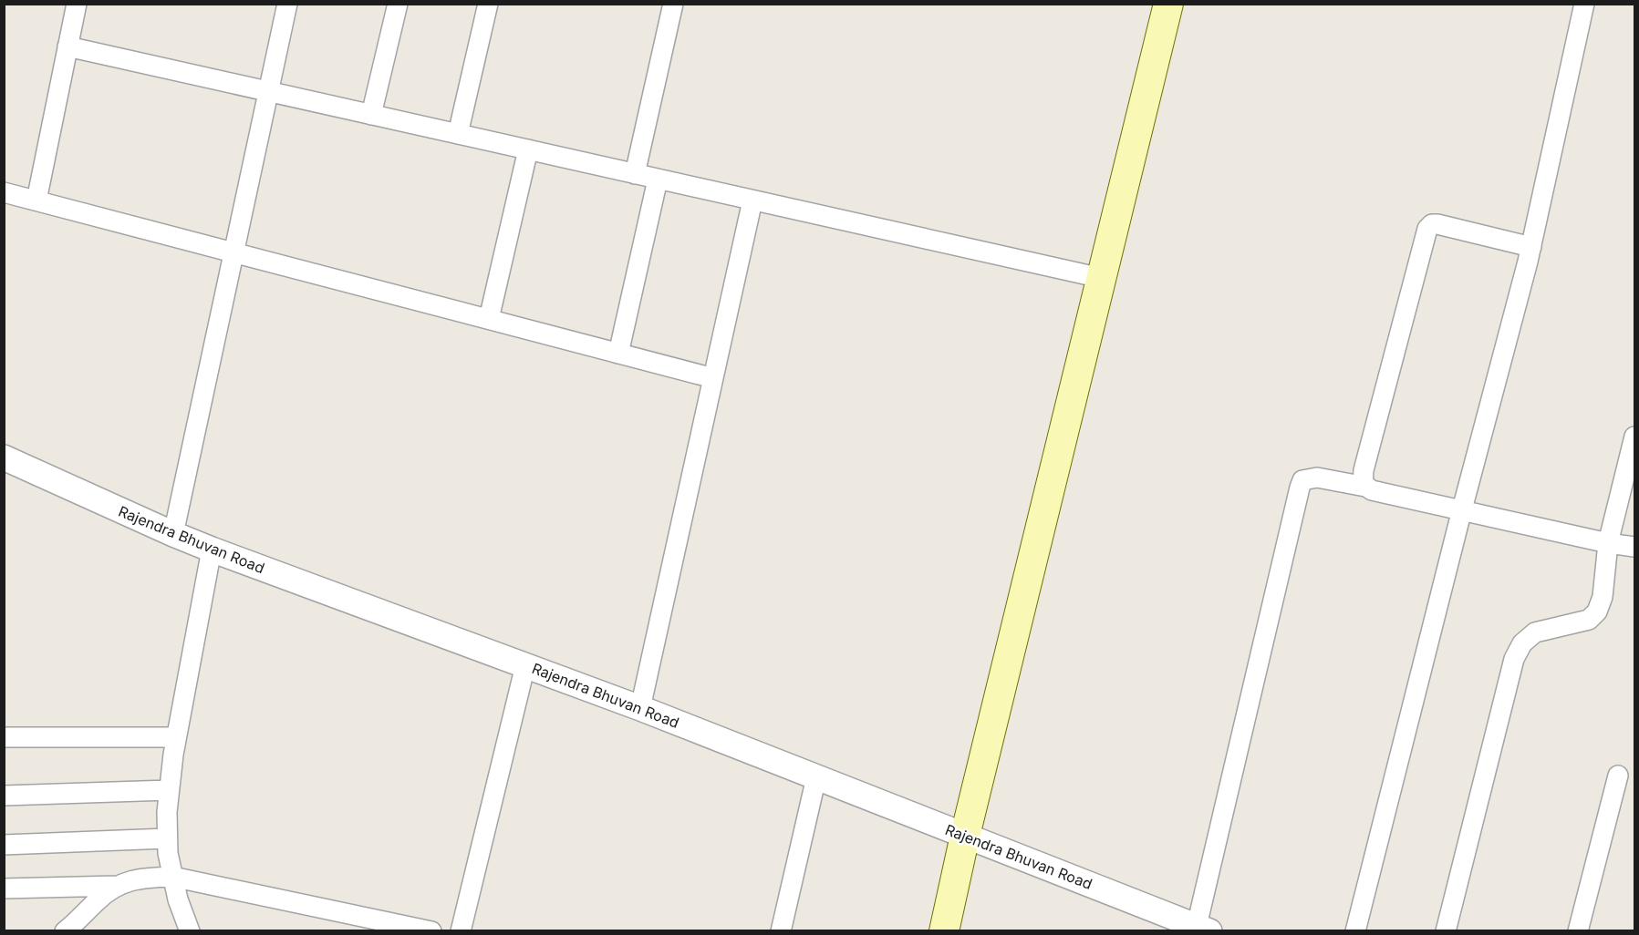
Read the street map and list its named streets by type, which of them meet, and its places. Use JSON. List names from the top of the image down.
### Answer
{
  "streets": {
    "street": ["Rajendra Bhuvan Road"]
  }
}
